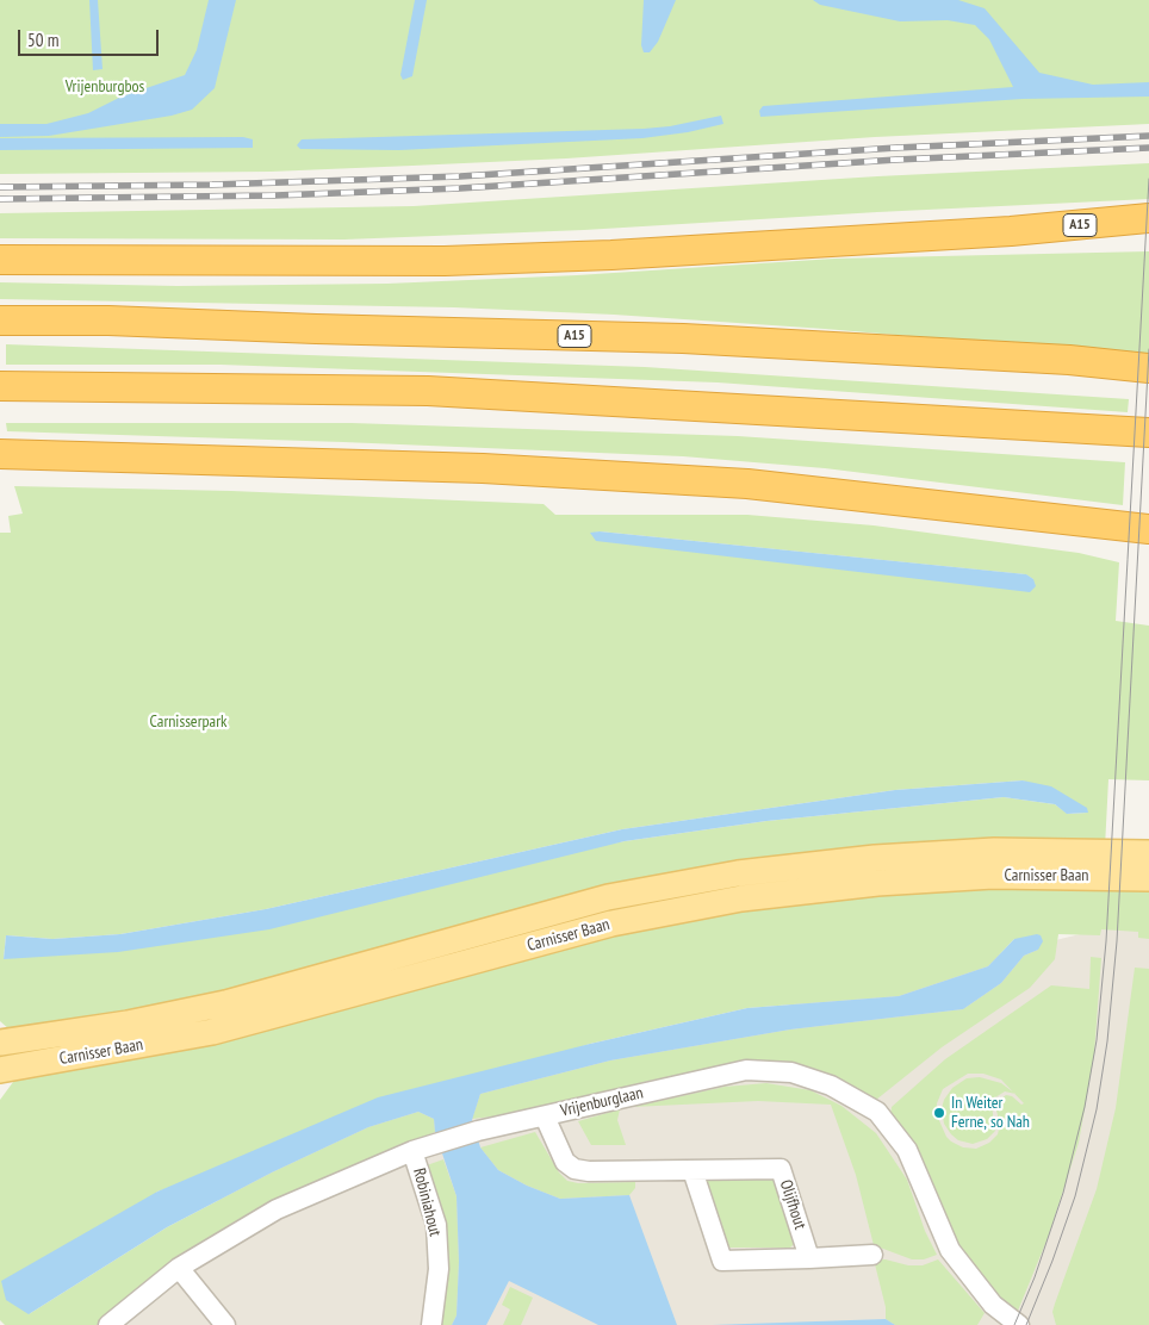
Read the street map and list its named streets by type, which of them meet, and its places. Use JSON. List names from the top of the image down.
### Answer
{
  "streets": {
    "highway": ["A15"],
    "main road": ["Carnisser Baan"],
    "street": ["Vrijenburglaan", "Robiniahout", "Olijfhout"]
  },
  "crossings": [
    ["Vrijenburglaan", "Robiniahout"],
    ["Vrijenburglaan", "Olijfhout"]
  ],
  "parks": ["Vrijenburgbos", "Carnisserpark"],
  "places": ["In Weiter Ferne, so Nah"],
  "scale_bar": "50 m"
}
